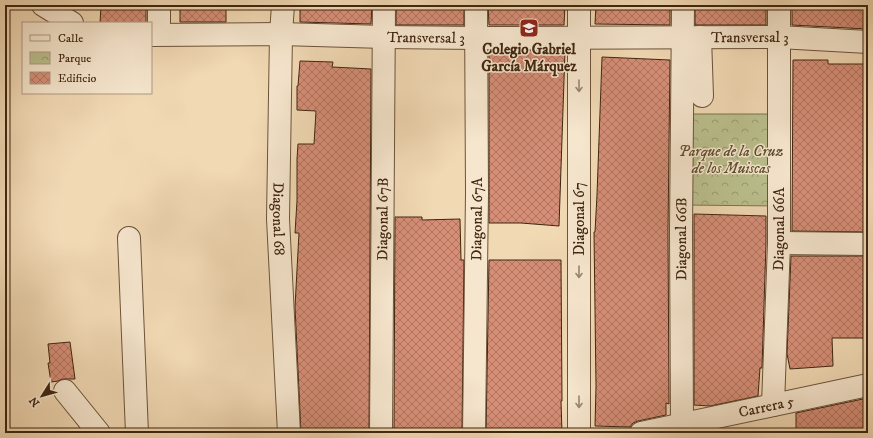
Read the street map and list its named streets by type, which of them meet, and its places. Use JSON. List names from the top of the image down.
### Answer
{
  "streets": {
    "street": [
      "Transversal 3",
      "Diagonal 68",
      "Diagonal 67B",
      "Diagonal 67A",
      "Diagonal 67",
      "Diagonal 66A",
      "Diagonal 66B",
      "Carrera 5"
    ]
  },
  "crossings": [
    ["Transversal 3", "Diagonal 68"],
    ["Transversal 3", "Diagonal 67B"],
    ["Transversal 3", "Diagonal 67A"],
    ["Transversal 3", "Diagonal 67"],
    ["Transversal 3", "Diagonal 66A"],
    ["Transversal 3", "Diagonal 66B"],
    ["Diagonal 66A", "Carrera 5"],
    ["Diagonal 66B", "Carrera 5"]
  ],
  "one_way": ["Diagonal 67"],
  "parks": ["Parque de la Cruz de los Muiscas"],
  "places": {
    "school or university": ["Colegio Gabriel García Márquez"]
  },
  "legend": ["Calle", "Parque", "Edificio"],
  "north": "bottom left"
}
